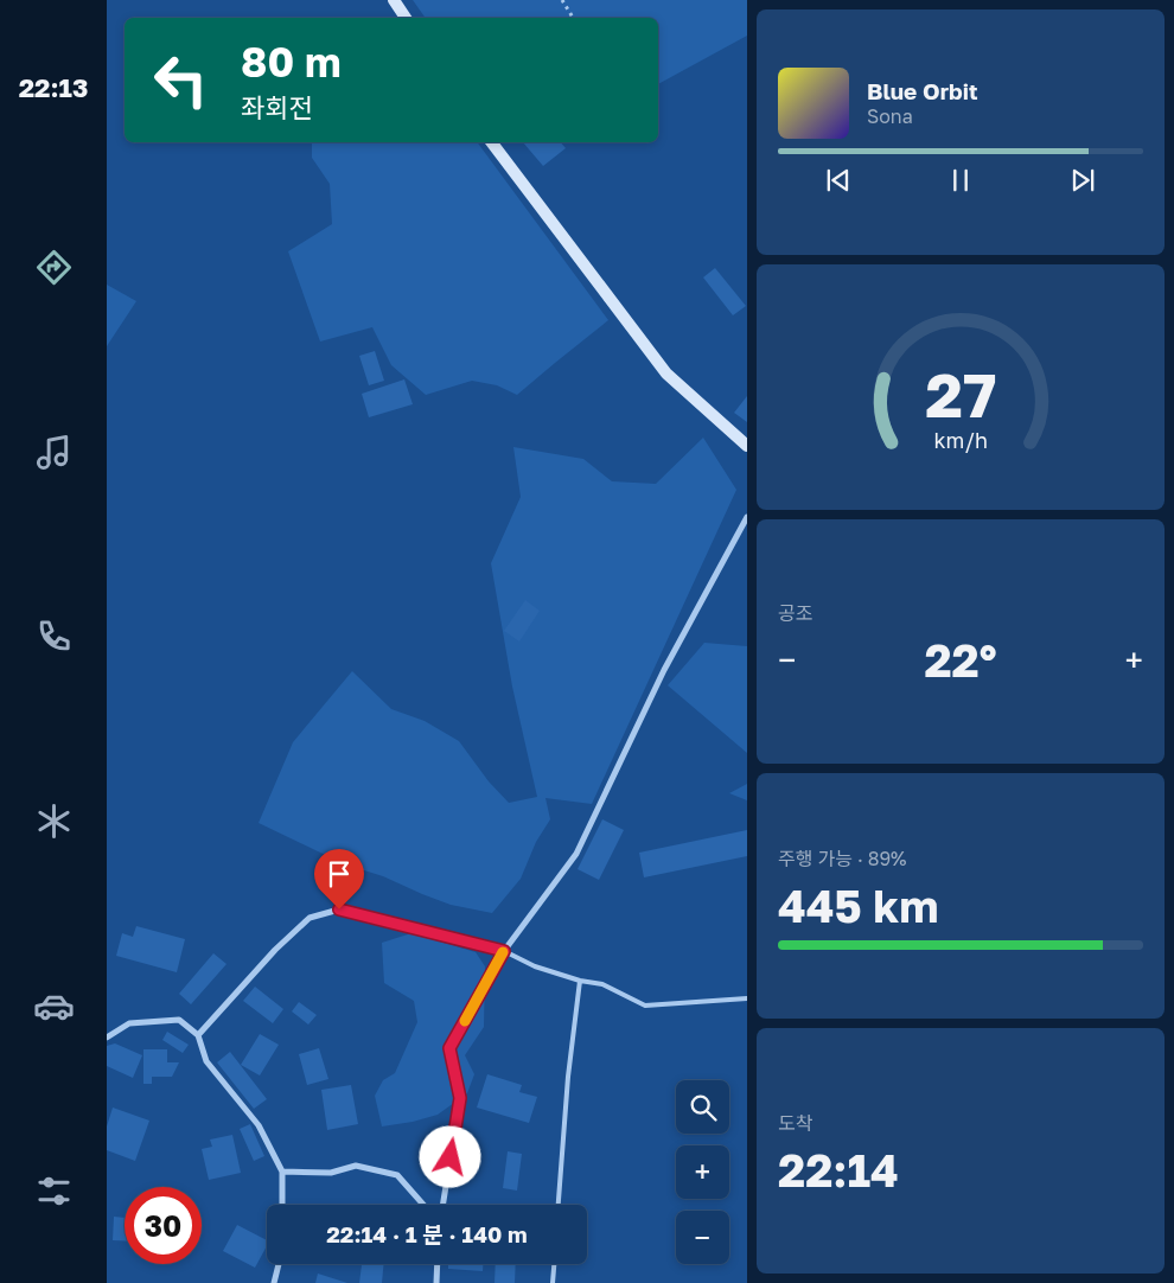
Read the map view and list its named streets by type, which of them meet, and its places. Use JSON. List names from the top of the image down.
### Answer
{
  "page": {
    "tabs": "22:13",
    "turn": ["80 m", "좌회전"],
    "song": ["Blue Orbit", "Sona"],
    "tile": [
      "공조",
      ["주행 가능 · 89%", "445 km"],
      ["도착", "22:14"]
    ],
    "heat": ["−", "22°", "+"],
    "map_buttons": ["+", "−"],
    "limit": "30",
    "trip": "22:14 · 1 분 · 140 m",
    "gauge": ["27", "km/h"]
  }
}
